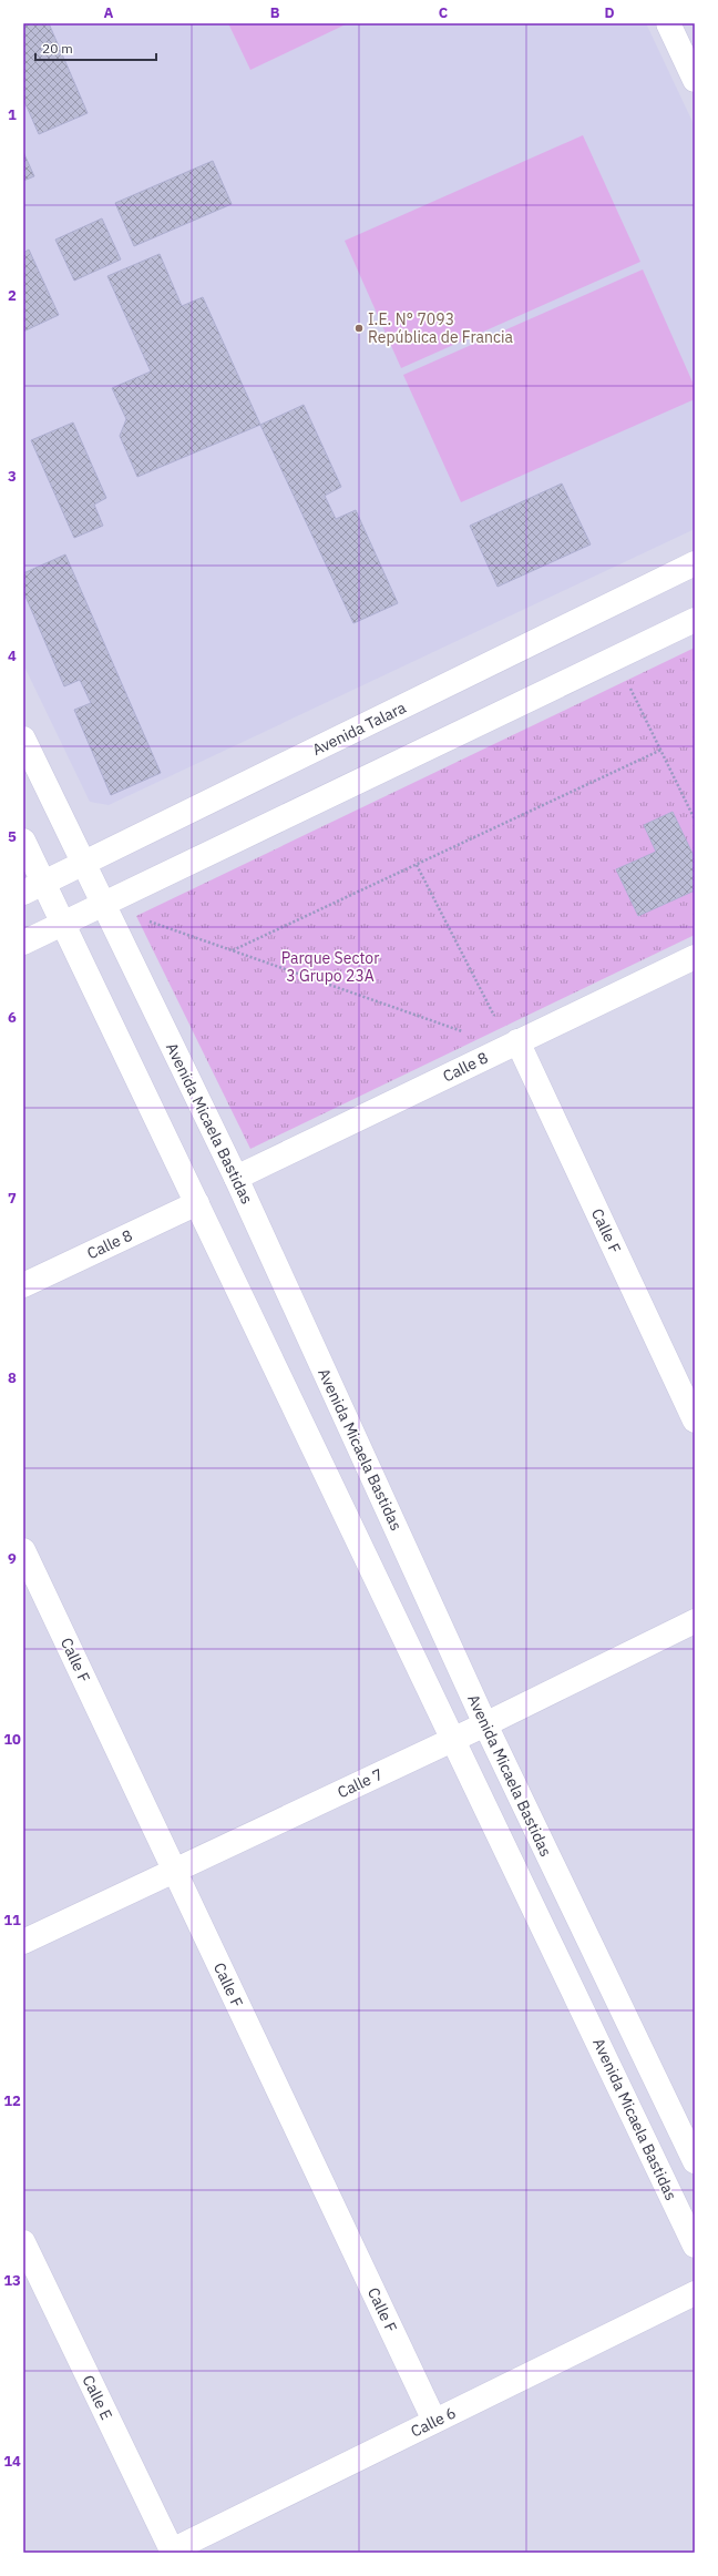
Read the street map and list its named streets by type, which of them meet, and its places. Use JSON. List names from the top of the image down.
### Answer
{
  "streets": {
    "street": [
      "Avenida Talara",
      "Calle 8",
      "Avenida Micaela Bastidas",
      "Calle F",
      "Calle 7",
      "Calle E",
      "Calle 6"
    ]
  },
  "crossings": [
    ["Avenida Talara", "Avenida Micaela Bastidas"],
    ["Calle 8", "Avenida Micaela Bastidas"],
    ["Calle 8", "Calle F"],
    ["Avenida Micaela Bastidas", "Calle 7"],
    ["Calle F", "Calle 7"],
    ["Calle F", "Calle 6"],
    ["Calle E", "Calle 6"]
  ],
  "parks": ["Parque Sector 3 Grupo 23A"],
  "places": ["I.E. N° 7093 República de Francia"],
  "scale_bar": "20 m",
  "grid": {
    "columns": [
      "A",
      "B",
      "C",
      "D"
    ],
    "rows": [
      "1",
      "2",
      "3",
      "4",
      "5",
      "6",
      "7",
      "8",
      "9",
      "10",
      "11",
      "12",
      "13",
      "14"
    ]
  }
}
